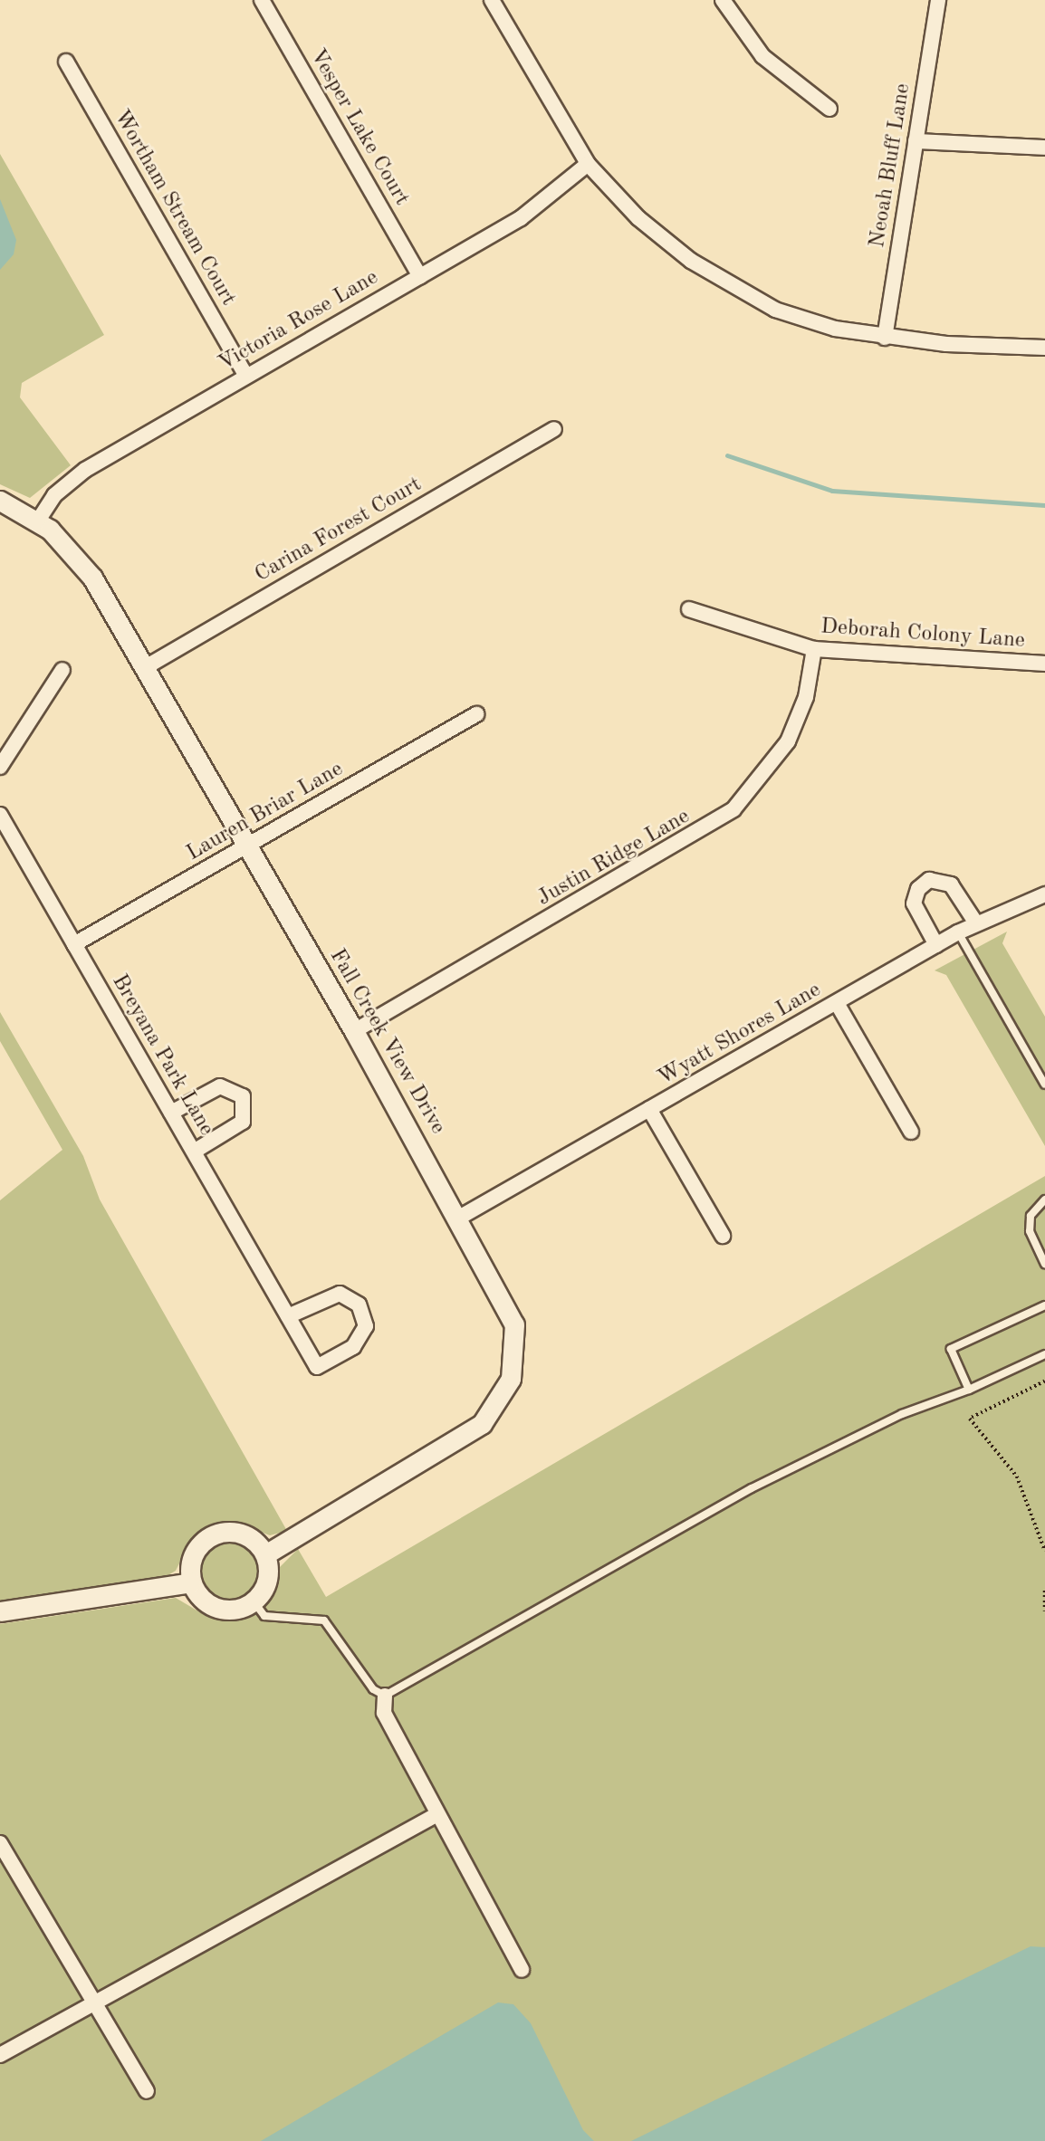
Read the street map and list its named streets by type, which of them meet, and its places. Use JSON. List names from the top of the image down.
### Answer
{
  "streets": {
    "street": [
      "Vesper Lake Court",
      "Neoah Bluff Lane",
      "Wortham Stream Court",
      "Victoria Rose Lane",
      "Carina Forest Court",
      "Deborah Colony Lane",
      "Lauren Briar Lane",
      "Justin Ridge Lane",
      "Wyatt Shores Lane",
      "Fall Creek View Drive",
      "Breyana Park Lane"
    ]
  },
  "crossings": [
    ["Vesper Lake Court", "Victoria Rose Lane"],
    ["Wortham Stream Court", "Victoria Rose Lane"],
    ["Victoria Rose Lane", "Fall Creek View Drive"],
    ["Carina Forest Court", "Fall Creek View Drive"],
    ["Deborah Colony Lane", "Justin Ridge Lane"],
    ["Lauren Briar Lane", "Fall Creek View Drive"],
    ["Lauren Briar Lane", "Breyana Park Lane"],
    ["Justin Ridge Lane", "Fall Creek View Drive"],
    ["Wyatt Shores Lane", "Fall Creek View Drive"]
  ]
}
